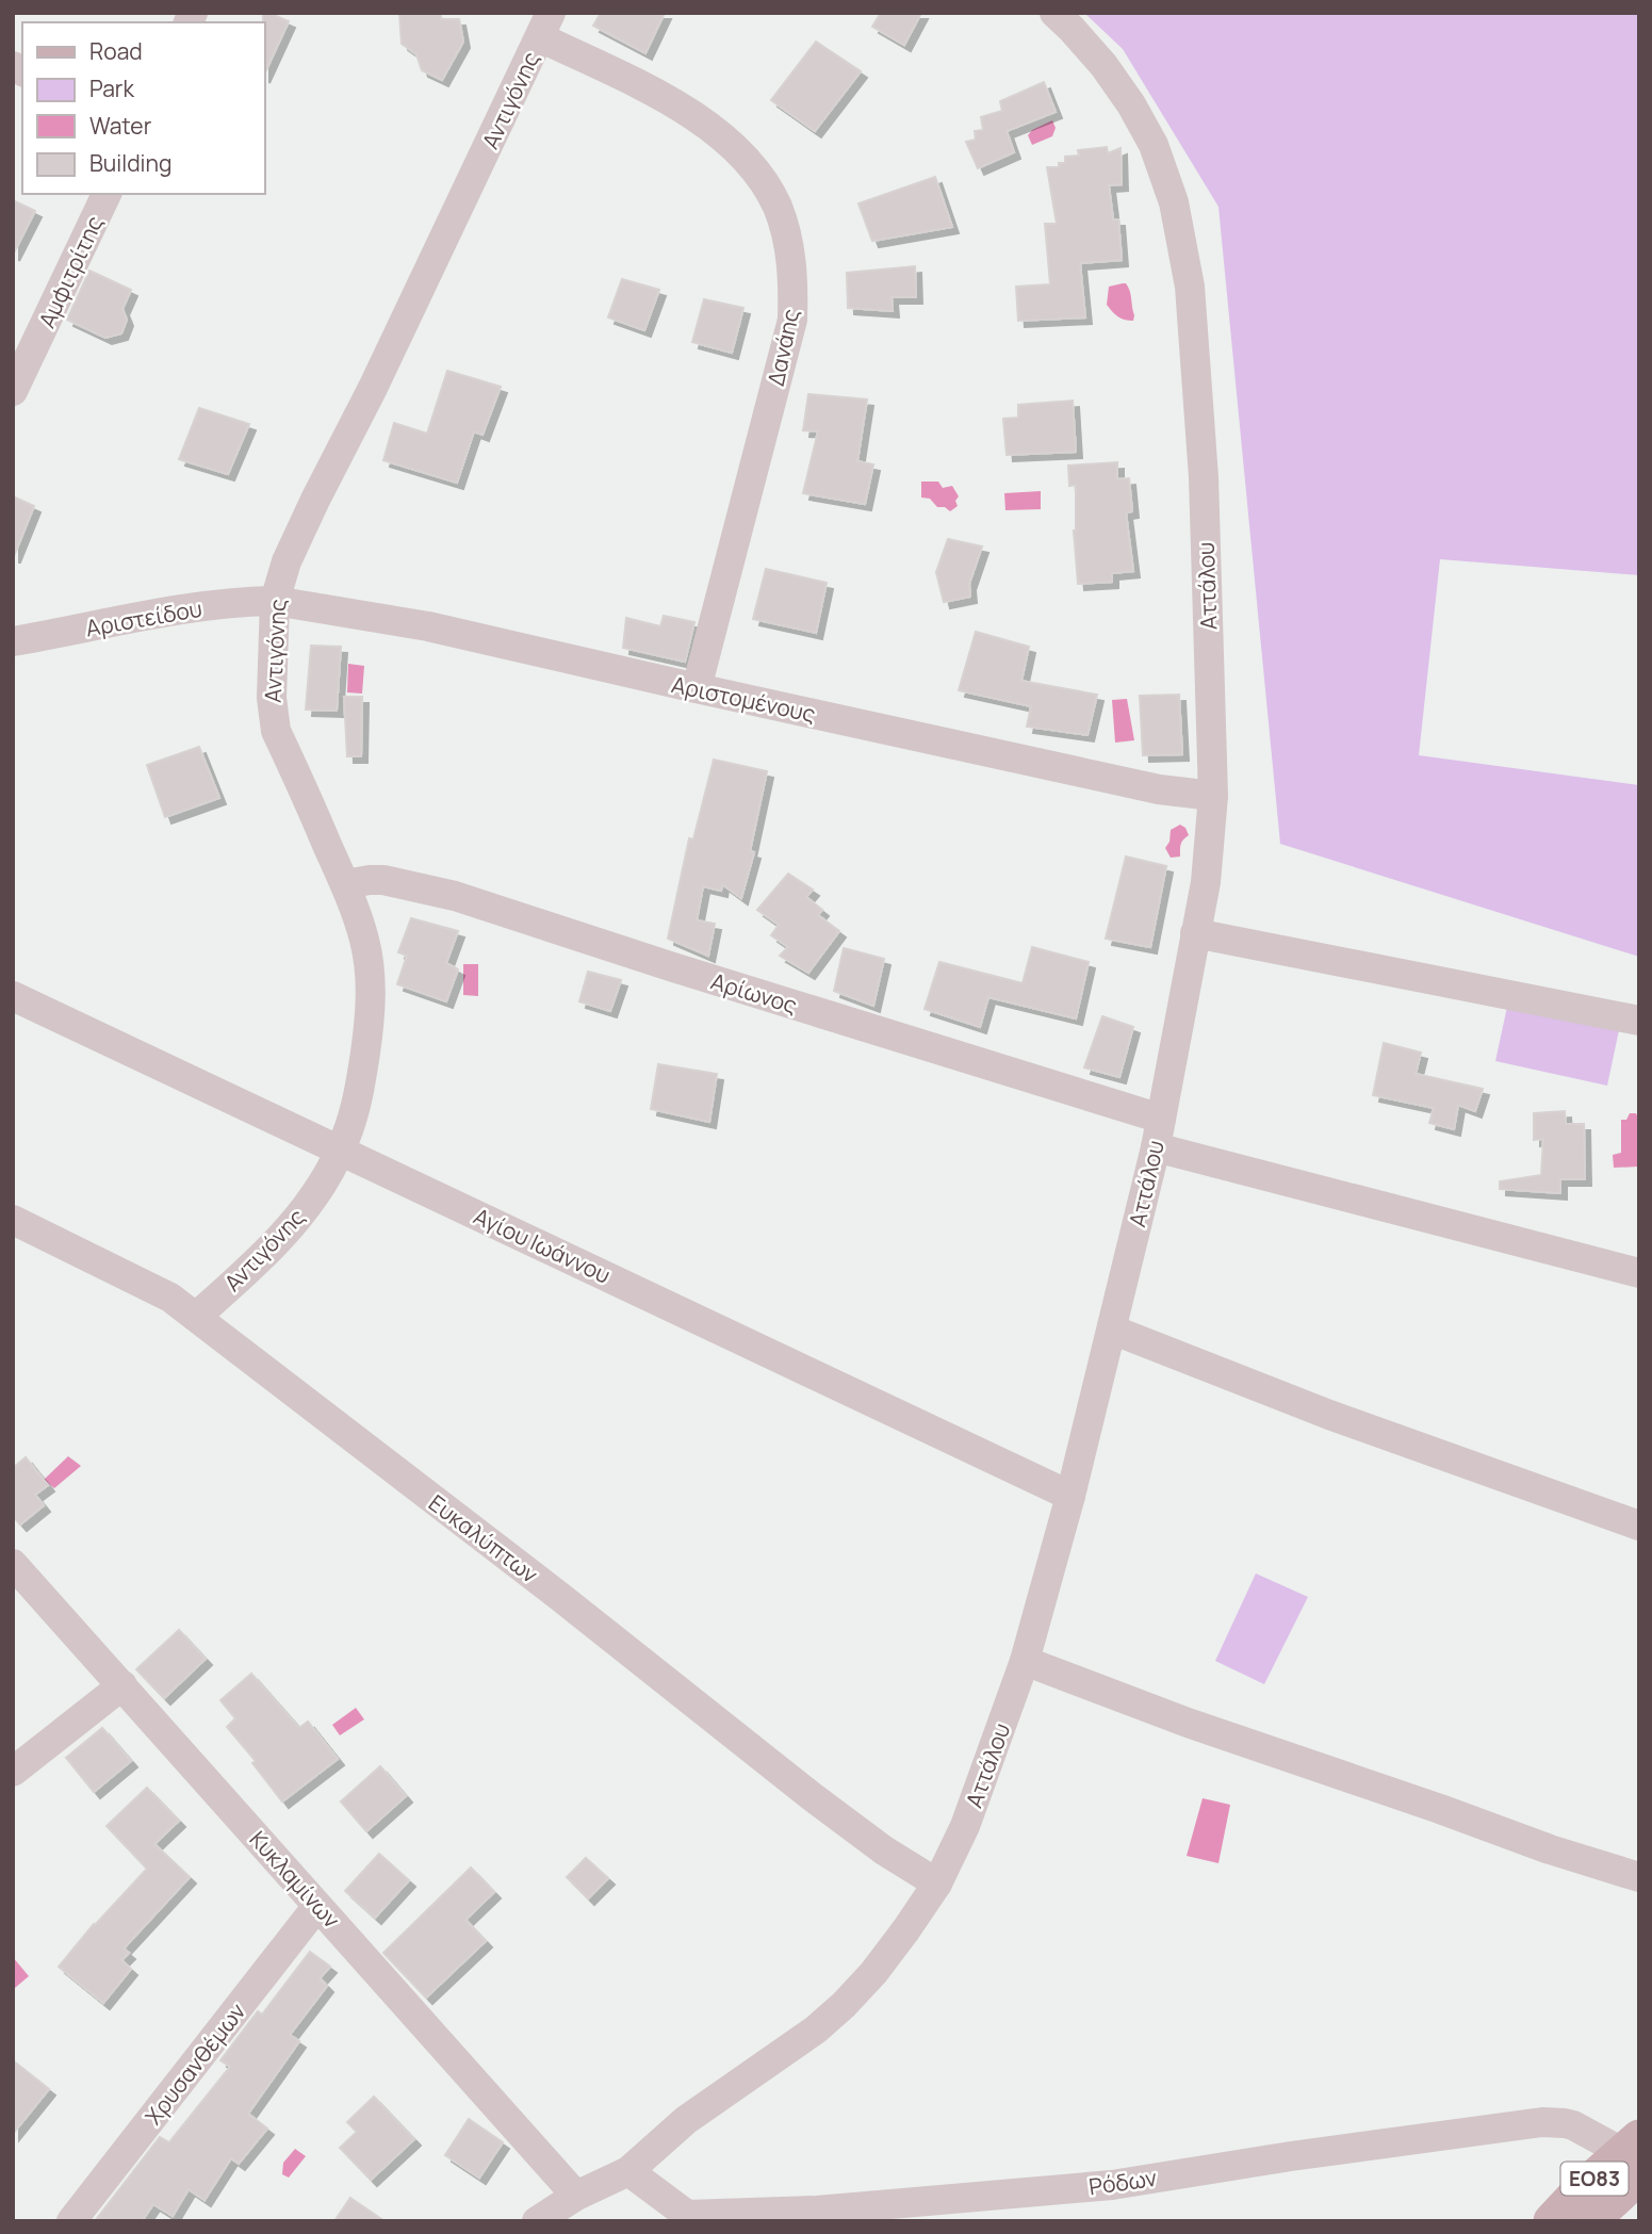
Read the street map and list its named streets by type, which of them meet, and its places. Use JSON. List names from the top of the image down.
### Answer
{
  "streets": {
    "main road": ["ΕΟ83"],
    "street": [
      "Αντιγόνης",
      "Αμφιτρίτης",
      "Δανάης",
      "Αττάλου",
      "Αριστείδου",
      "Αριστομένους",
      "Αρίωνος",
      "Αγίου Ιωάννου",
      "Ευκαλύπτων",
      "Κυκλαμίνων",
      "Χρυσανθέμων",
      "Ρόδων"
    ]
  },
  "crossings": [
    ["Αντιγόνης", "Δανάης"],
    ["Αντιγόνης", "Αριστείδου"],
    ["Αντιγόνης", "Αριστομένους"],
    ["Αντιγόνης", "Αρίωνος"],
    ["Αντιγόνης", "Αγίου Ιωάννου"],
    ["Αντιγόνης", "Ευκαλύπτων"],
    ["Δανάης", "Αριστομένους"],
    ["Αττάλου", "Αριστομένους"],
    ["Αττάλου", "Αρίωνος"],
    ["Αττάλου", "Αγίου Ιωάννου"],
    ["Αττάλου", "Ευκαλύπτων"],
    ["Αττάλου", "Κυκλαμίνων"],
    ["Αττάλου", "Ρόδων"],
    ["Αριστείδου", "Αριστομένους"],
    ["Κυκλαμίνων", "Χρυσανθέμων"],
    ["ΕΟ83", "Ρόδων"]
  ],
  "legend": [
    "Road",
    "Park",
    "Water",
    "Building"
  ]
}
